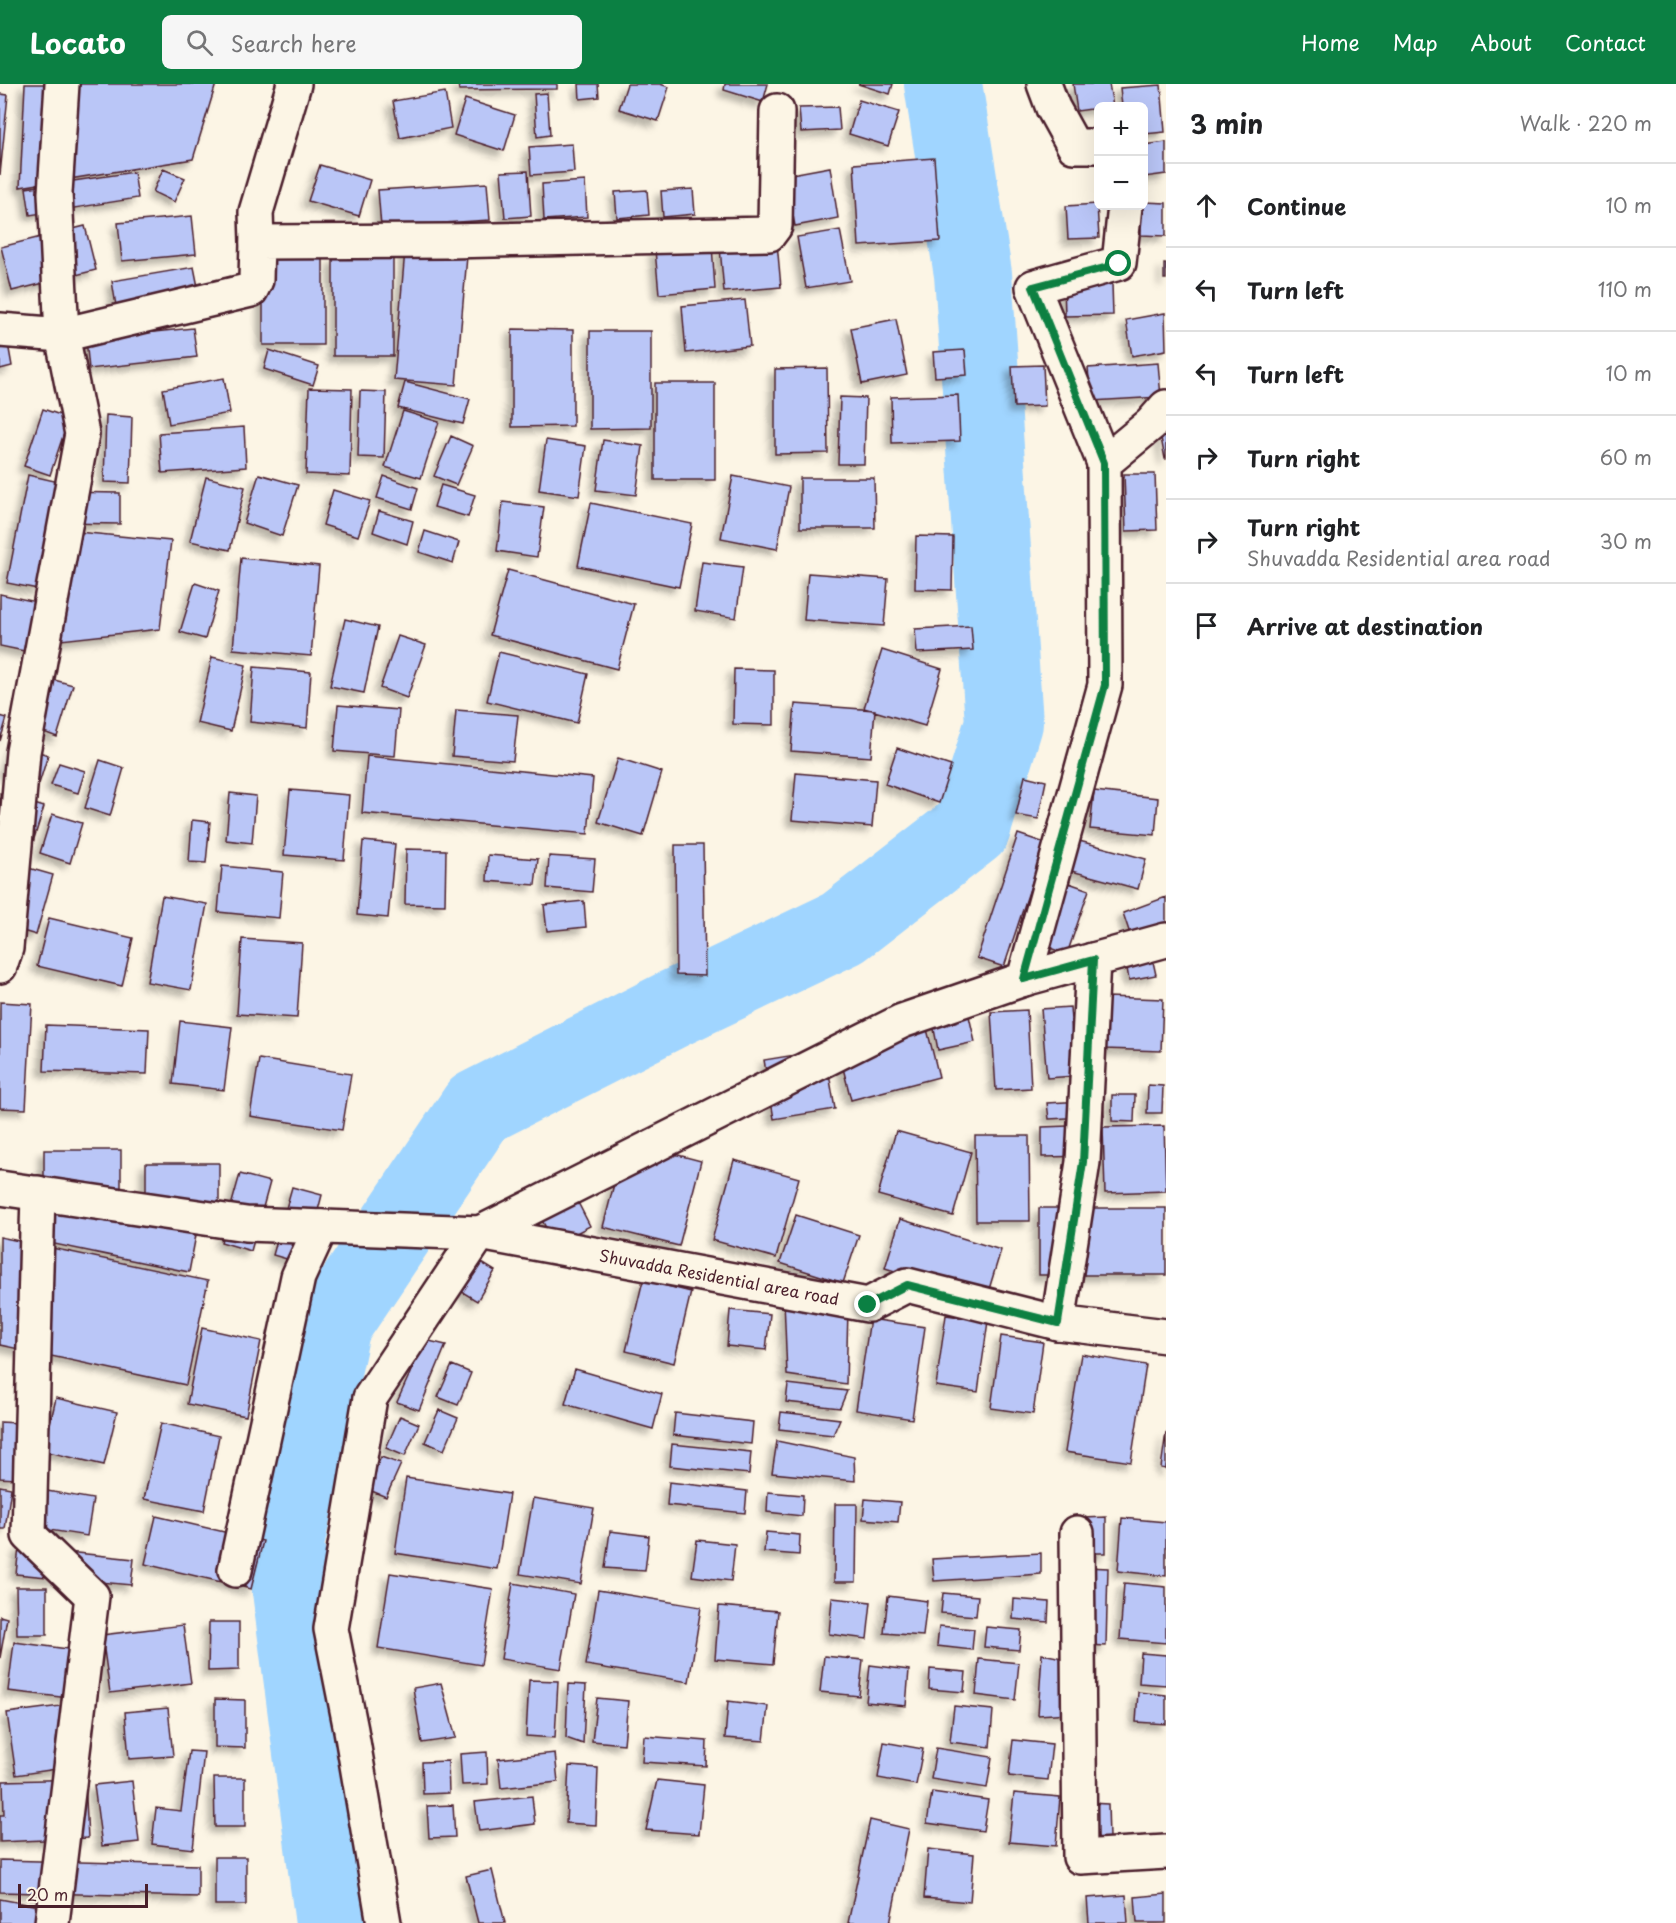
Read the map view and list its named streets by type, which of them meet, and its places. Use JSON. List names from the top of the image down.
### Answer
{
  "streets": {
    "street": ["Shuvadda Residential area road"]
  },
  "scale_bar": "20 m",
  "page": {
    "header": "Locato",
    "search": "Search here",
    "nav": [
      "Home",
      "Map",
      "About",
      "Contact"
    ],
    "heading": ["3 min", "Walk · 220 m"],
    "map_buttons": ["+", "−"],
    "list": [
      ["Continue", "10 m"],
      ["Turn left", "110 m"],
      ["Turn left", "10 m"],
      ["Turn right", "60 m"],
      ["Turn right", "Shuvadda Residential area road", "30 m"],
      "Arrive at destination"
    ],
    "scale": "20 m"
  }
}
